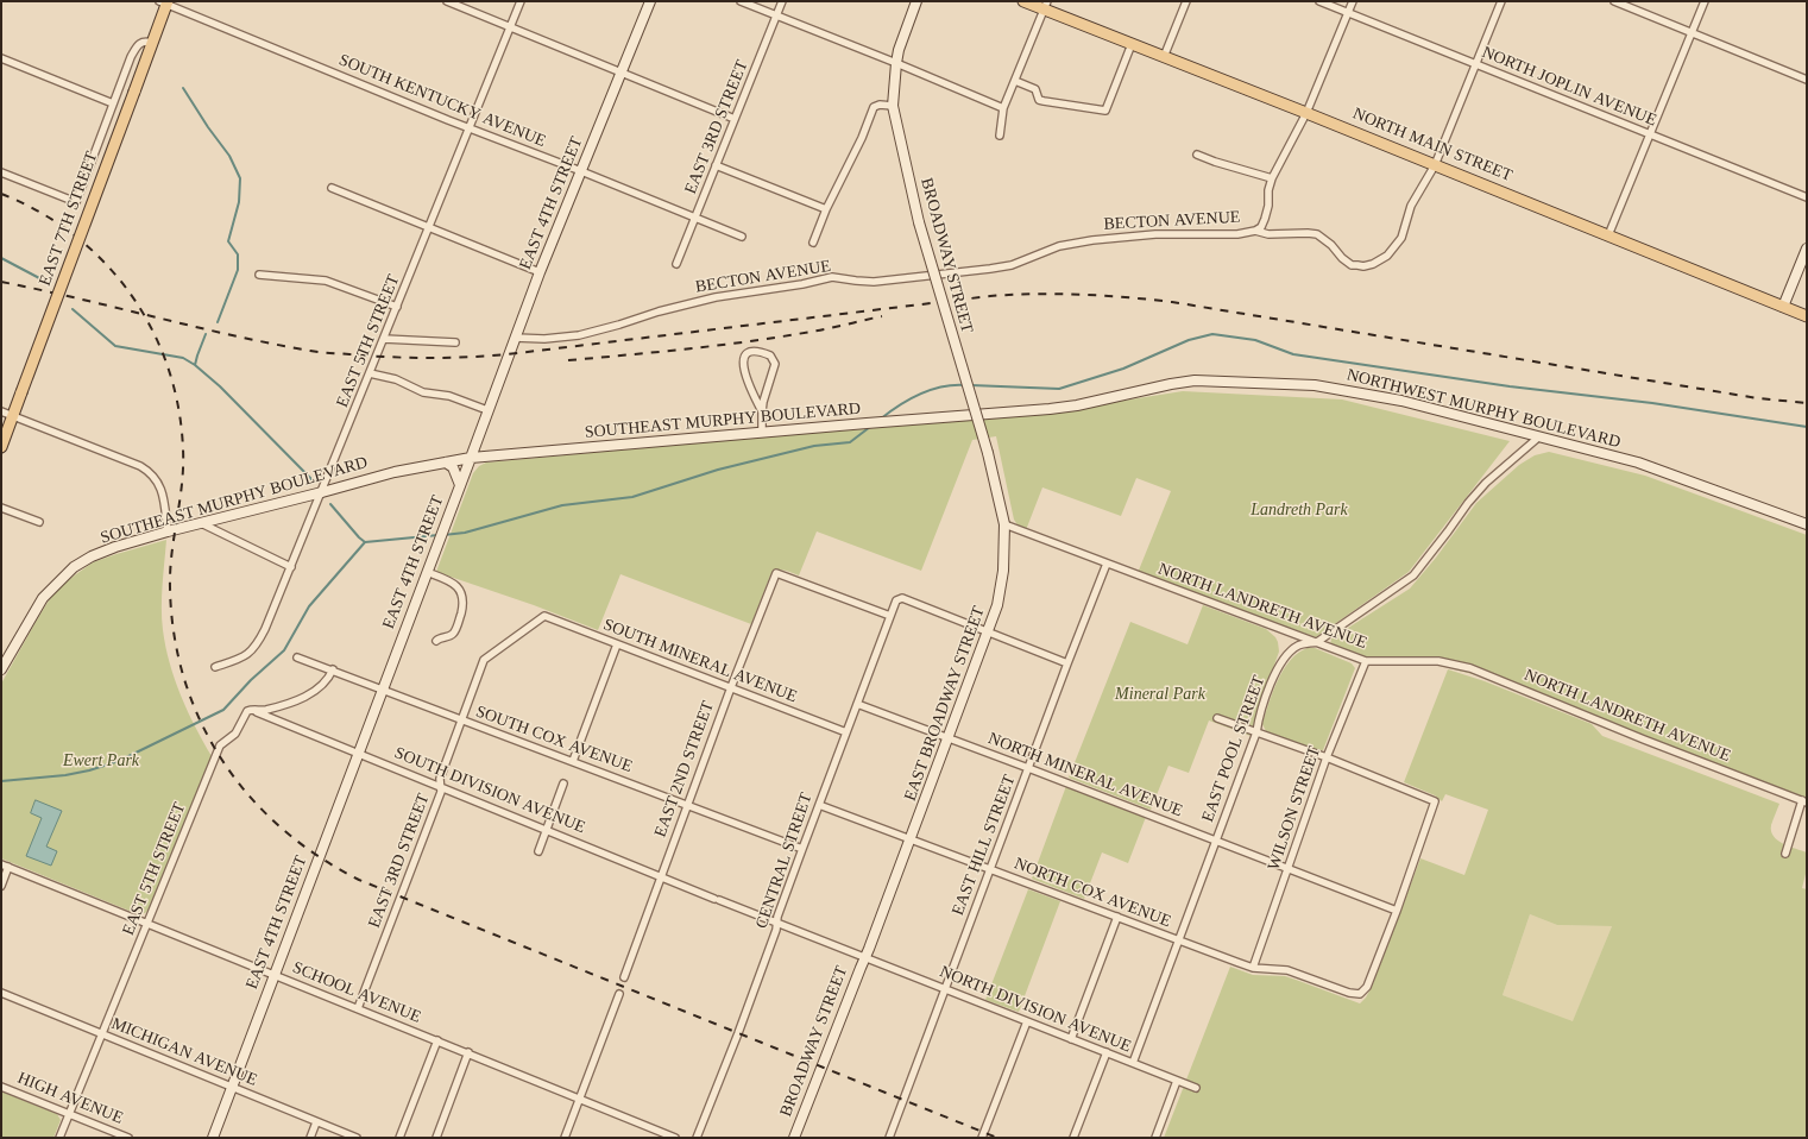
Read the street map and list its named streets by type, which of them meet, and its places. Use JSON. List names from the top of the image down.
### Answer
{
  "streets": {
    "main road": ["NORTH MAIN STREET", "EAST 7TH STREET"],
    "street": [
      "NORTH JOPLIN AVENUE",
      "SOUTH KENTUCKY AVENUE",
      "EAST 3RD STREET",
      "EAST 4TH STREET",
      "BECTON AVENUE",
      "BROADWAY STREET",
      "EAST 5TH STREET",
      "NORTHWEST MURPHY BOULEVARD",
      "SOUTHEAST MURPHY BOULEVARD",
      "NORTH LANDRETH AVENUE",
      "SOUTH MINERAL AVENUE",
      "EAST BROADWAY STREET",
      "SOUTH COX AVENUE",
      "EAST POOL STREET",
      "EAST 2ND STREET",
      "NORTH MINERAL AVENUE",
      "SOUTH DIVISION AVENUE",
      "WILSON STREET",
      "EAST HILL STREET",
      "CENTRAL STREET",
      "NORTH COX AVENUE",
      "SCHOOL AVENUE",
      "NORTH DIVISION AVENUE",
      "MICHIGAN AVENUE",
      "HIGH AVENUE"
    ]
  },
  "crossings": [
    ["NORTH JOPLIN AVENUE", "BECTON AVENUE"],
    ["SOUTH KENTUCKY AVENUE", "EAST 3RD STREET"],
    ["SOUTH KENTUCKY AVENUE", "EAST 4TH STREET"],
    ["SOUTH KENTUCKY AVENUE", "EAST 7TH STREET"],
    ["SOUTH KENTUCKY AVENUE", "EAST 5TH STREET"],
    ["EAST 3RD STREET", "SOUTH MINERAL AVENUE"],
    ["EAST 3RD STREET", "SOUTH COX AVENUE"],
    ["EAST 3RD STREET", "SOUTH DIVISION AVENUE"],
    ["EAST 3RD STREET", "SCHOOL AVENUE"],
    ["NORTH MAIN STREET", "BECTON AVENUE"],
    ["EAST 4TH STREET", "BECTON AVENUE"],
    ["EAST 4TH STREET", "SOUTHEAST MURPHY BOULEVARD"],
    ["EAST 4TH STREET", "SOUTH COX AVENUE"],
    ["EAST 4TH STREET", "SOUTH DIVISION AVENUE"],
    ["EAST 4TH STREET", "SCHOOL AVENUE"],
    ["EAST 4TH STREET", "MICHIGAN AVENUE"],
    ["BROADWAY STREET", "EAST BROADWAY STREET"],
    ["BROADWAY STREET", "SOUTH DIVISION AVENUE"],
    ["BROADWAY STREET", "NORTH DIVISION AVENUE"],
    ["EAST 5TH STREET", "SOUTHEAST MURPHY BOULEVARD"],
    ["EAST 5TH STREET", "SOUTH DIVISION AVENUE"],
    ["EAST 5TH STREET", "SCHOOL AVENUE"],
    ["EAST 5TH STREET", "MICHIGAN AVENUE"],
    ["EAST 5TH STREET", "HIGH AVENUE"],
    ["NORTHWEST MURPHY BOULEVARD", "SOUTHEAST MURPHY BOULEVARD"],
    ["NORTHWEST MURPHY BOULEVARD", "EAST POOL STREET"],
    ["NORTH LANDRETH AVENUE", "EAST BROADWAY STREET"],
    ["NORTH LANDRETH AVENUE", "EAST POOL STREET"],
    ["NORTH LANDRETH AVENUE", "WILSON STREET"],
    ["NORTH LANDRETH AVENUE", "EAST HILL STREET"],
    ["SOUTH MINERAL AVENUE", "EAST 2ND STREET"],
    ["SOUTH MINERAL AVENUE", "CENTRAL STREET"],
    ["EAST BROADWAY STREET", "NORTH MINERAL AVENUE"],
    ["EAST BROADWAY STREET", "SOUTH DIVISION AVENUE"],
    ["EAST BROADWAY STREET", "CENTRAL STREET"],
    ["EAST BROADWAY STREET", "NORTH COX AVENUE"],
    ["EAST BROADWAY STREET", "NORTH DIVISION AVENUE"],
    ["SOUTH COX AVENUE", "EAST 2ND STREET"],
    ["SOUTH COX AVENUE", "CENTRAL STREET"],
    ["EAST POOL STREET", "NORTH MINERAL AVENUE"],
    ["EAST POOL STREET", "NORTH COX AVENUE"],
    ["EAST POOL STREET", "NORTH DIVISION AVENUE"],
    ["EAST 2ND STREET", "SOUTH DIVISION AVENUE"],
    ["EAST 2ND STREET", "CENTRAL STREET"],
    ["NORTH MINERAL AVENUE", "WILSON STREET"],
    ["NORTH MINERAL AVENUE", "EAST HILL STREET"],
    ["NORTH MINERAL AVENUE", "NORTH COX AVENUE"],
    ["SOUTH DIVISION AVENUE", "CENTRAL STREET"],
    ["SOUTH DIVISION AVENUE", "NORTH DIVISION AVENUE"],
    ["WILSON STREET", "NORTH COX AVENUE"],
    ["EAST HILL STREET", "NORTH COX AVENUE"],
    ["EAST HILL STREET", "NORTH DIVISION AVENUE"],
    ["CENTRAL STREET", "NORTH COX AVENUE"]
  ],
  "parks": ["Landreth Park", "Mineral Park", "Ewert Park"]
}
